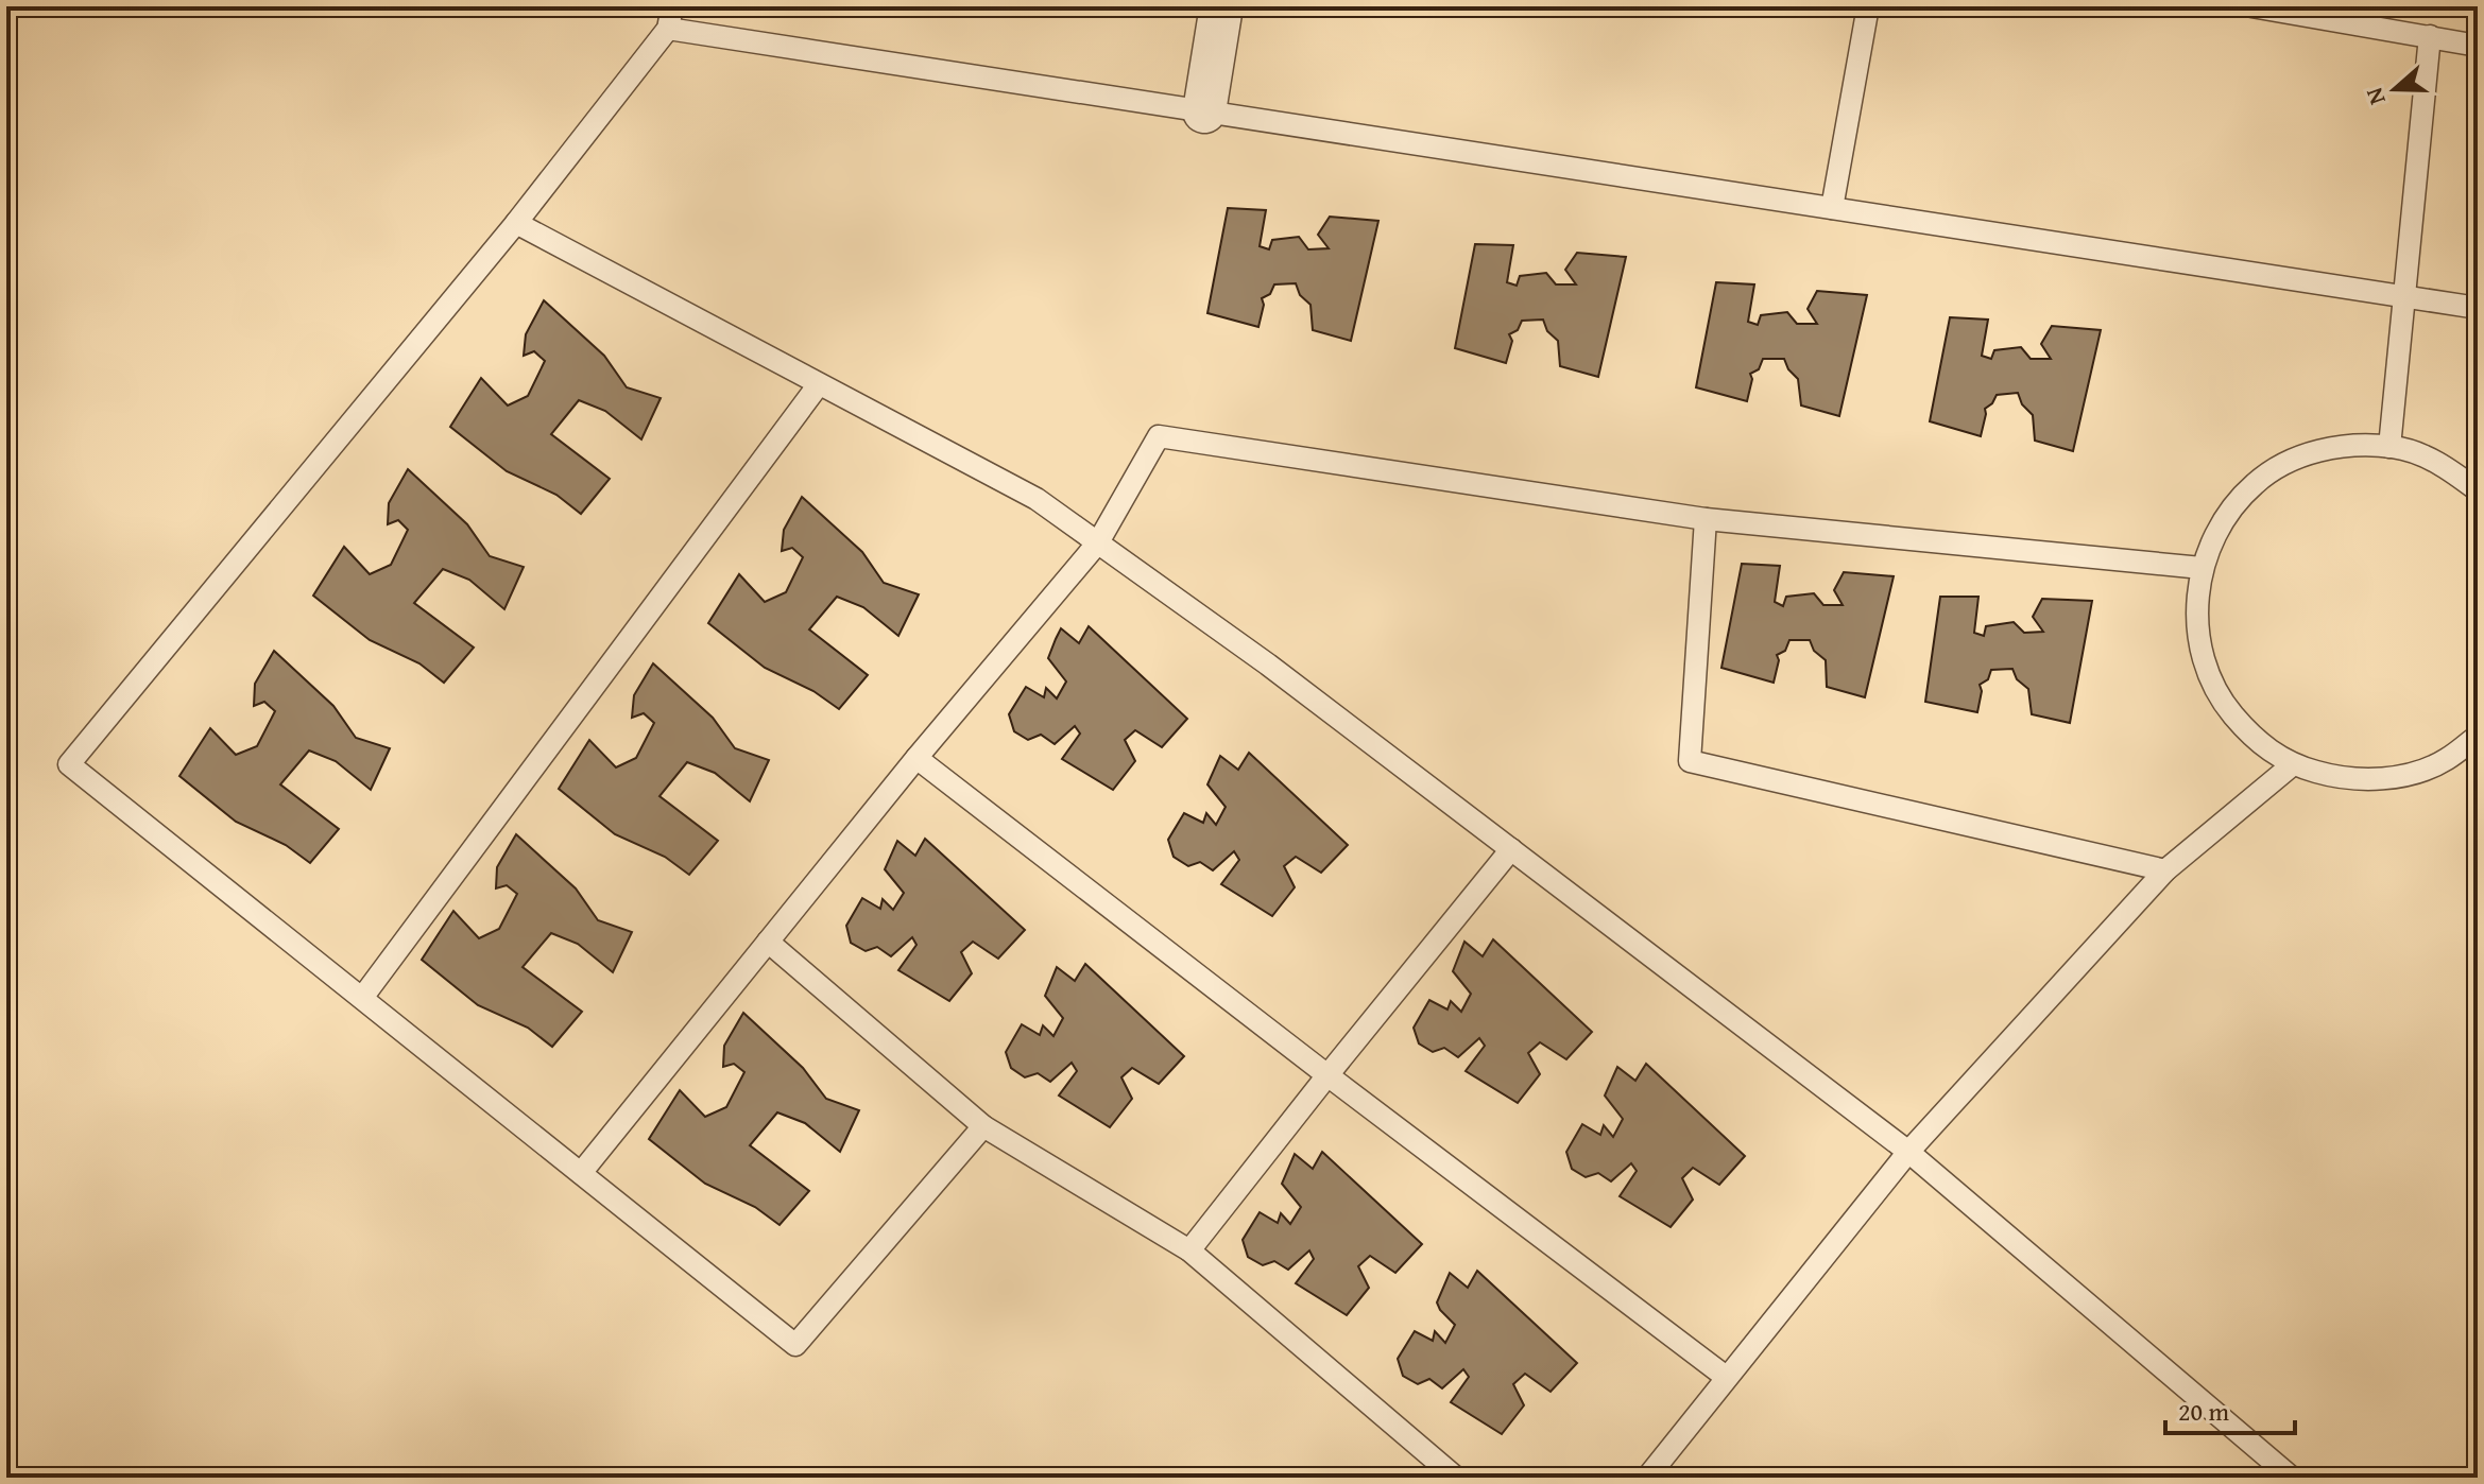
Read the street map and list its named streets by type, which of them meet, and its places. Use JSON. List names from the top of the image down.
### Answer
{
  "scale_bar": "20 m",
  "north": "left"
}
